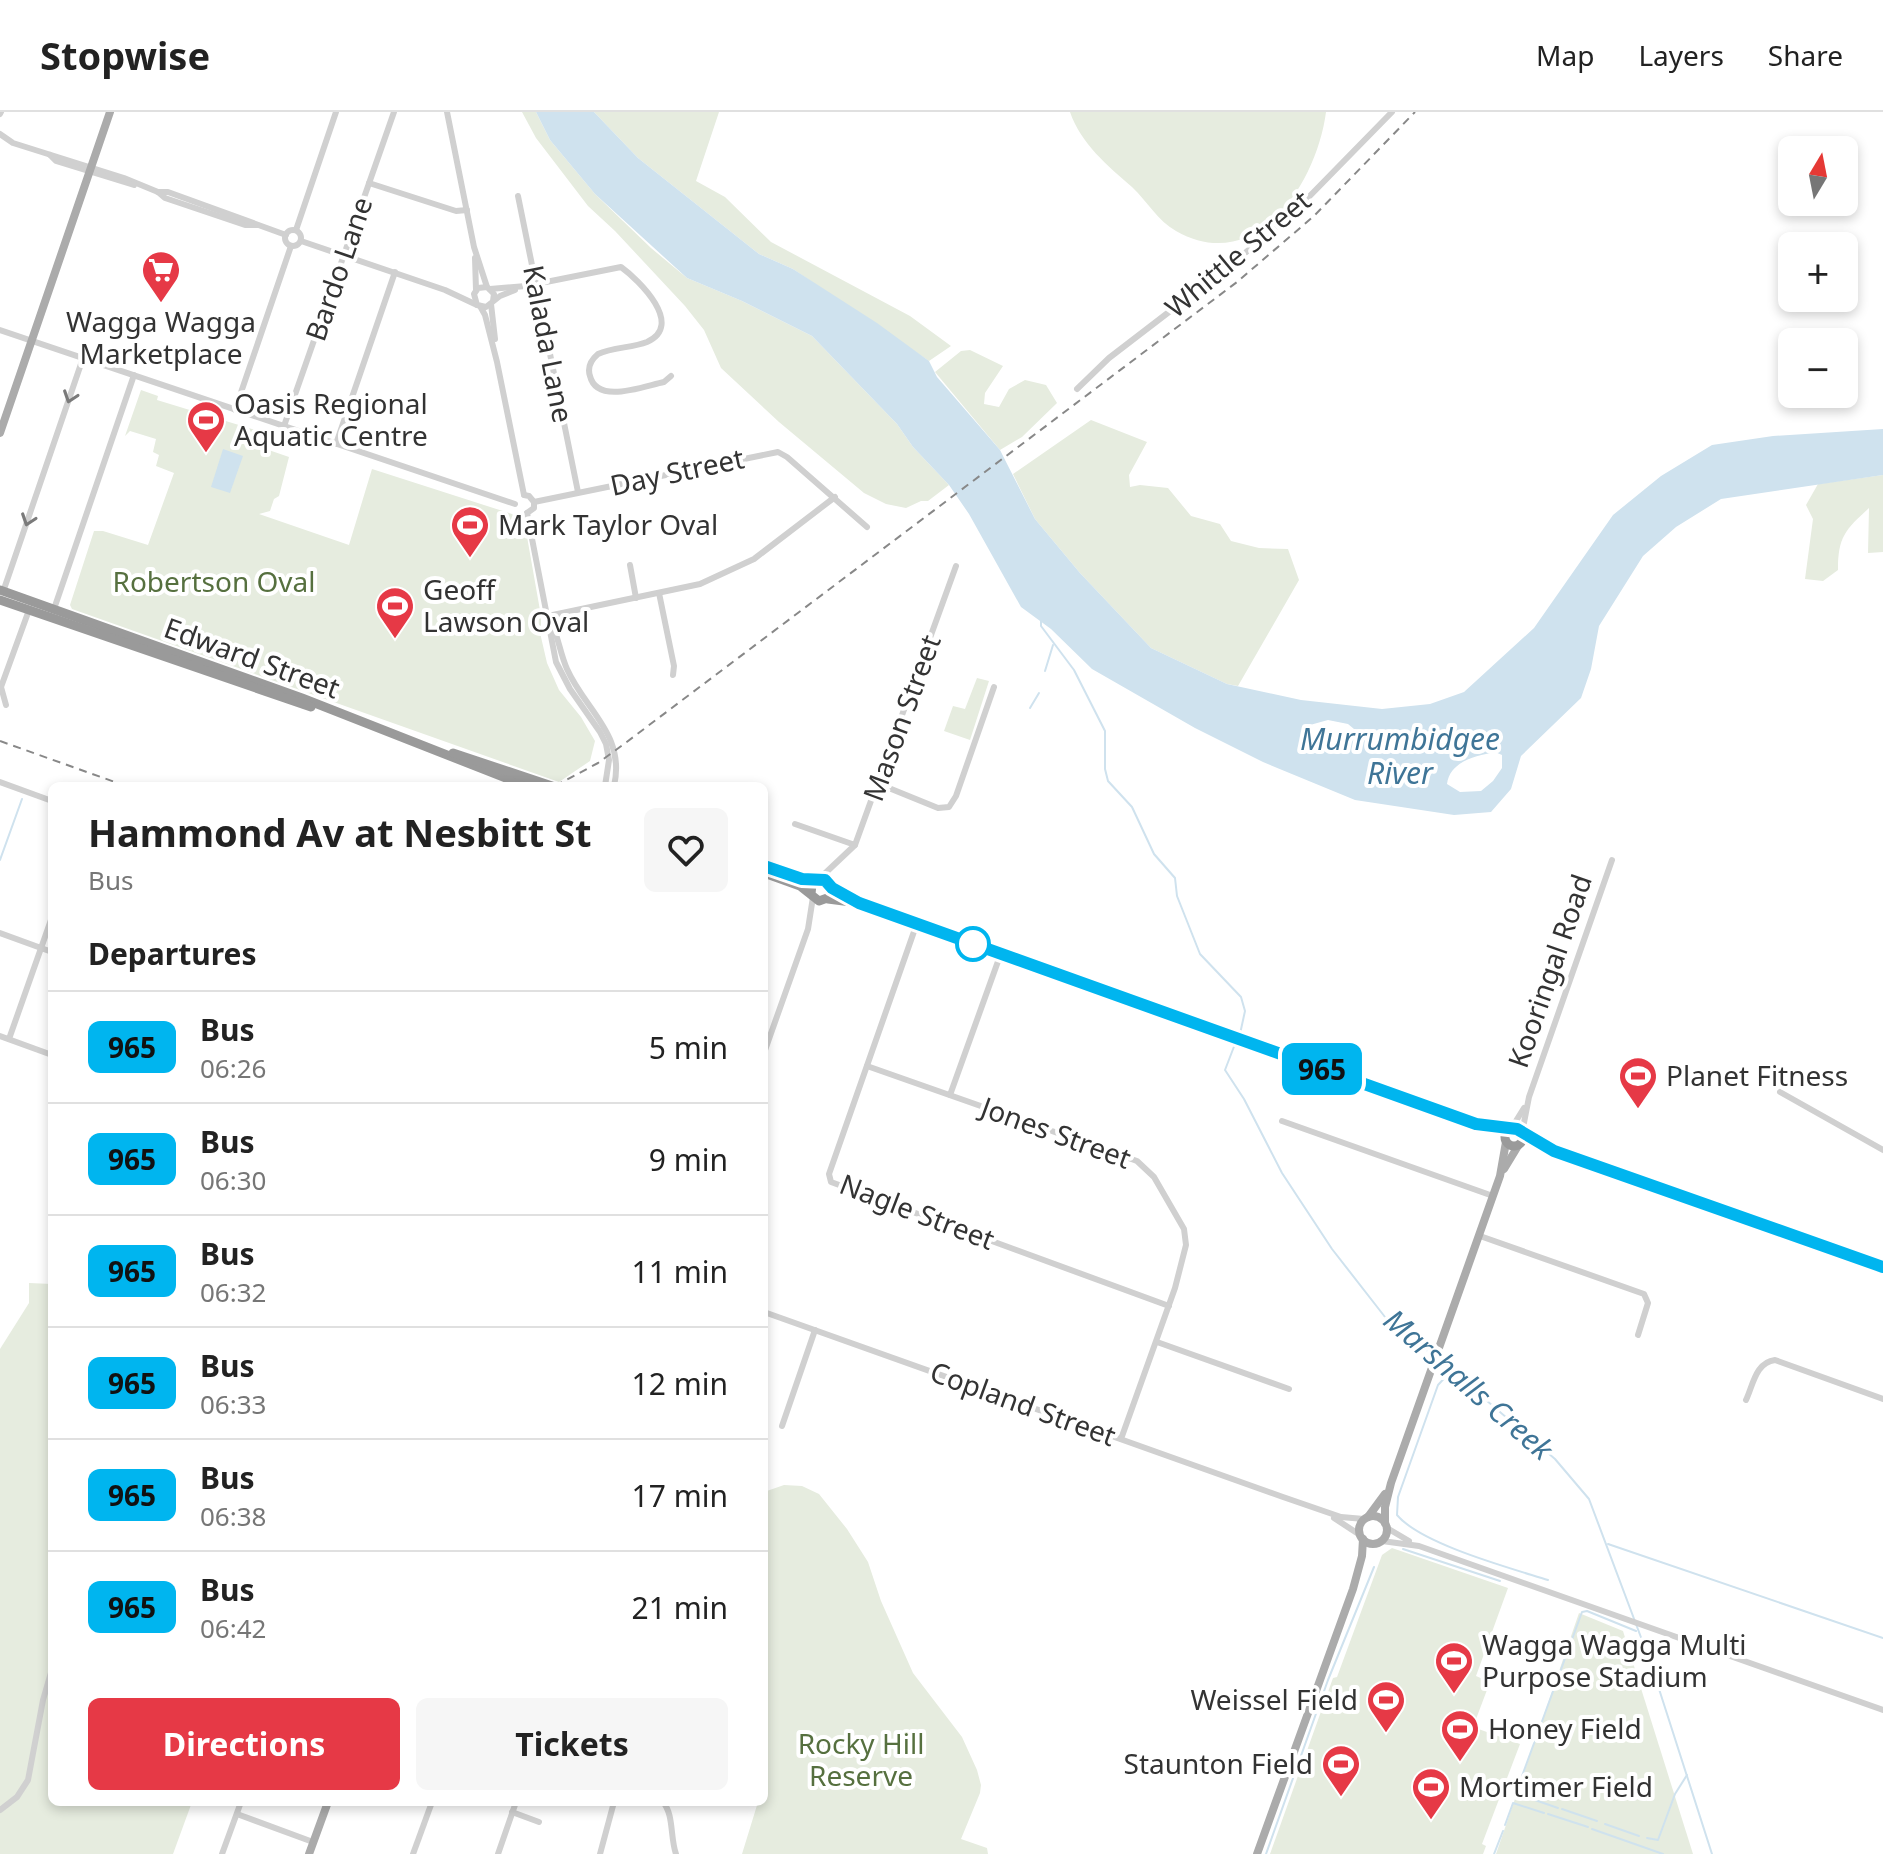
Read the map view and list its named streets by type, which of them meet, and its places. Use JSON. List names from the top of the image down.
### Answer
{
  "streets": {
    "highway": ["Edward Street"],
    "street": [
      "Whittle Street",
      "Bardo Lane",
      "Kalada Lane",
      "Day Street",
      "Mason Street",
      "Kooringal Road",
      "Jones Street",
      "Nagle Street",
      "Copland Street"
    ]
  },
  "crossings": [
    ["Kalada Lane", "Day Street"],
    ["Jones Street", "Nagle Street"],
    ["Jones Street", "Copland Street"]
  ],
  "water": ["Murrumbidgee River", "Marshalls Creek"],
  "parks": ["Robertson Oval", "Rocky Hill Reserve"],
  "places": {
    "supermarket": ["Wagga Wagga Marketplace"],
    "sports": [
      "Oasis Regional Aquatic Centre",
      "Mark Taylor Oval",
      "Geoff Lawson Oval",
      "Planet Fitness",
      "Wagga Wagga Multi Purpose Stadium",
      "Weissel Field",
      "Honey Field",
      "Staunton Field",
      "Mortimer Field"
    ]
  },
  "lines": ["bus line 965"],
  "north": "top",
  "page": {
    "header": "Stopwise",
    "nav": ["Map", "Layers", "Share"],
    "on_map": "965",
    "map_buttons": ["+", "−"],
    "heading": [
      ["Hammond Av at Nesbitt St", "Bus"],
      "Departures"
    ],
    "list": [
      {
        "mark": "965",
        "name": "Bus",
        "note": "06:26",
        "value": "5 min"
      },
      {
        "mark": "965",
        "name": "Bus",
        "note": "06:30",
        "value": "9 min"
      },
      {
        "mark": "965",
        "name": "Bus",
        "note": "06:32",
        "value": "11 min"
      },
      {
        "mark": "965",
        "name": "Bus",
        "note": "06:33",
        "value": "12 min"
      },
      {
        "mark": "965",
        "name": "Bus",
        "note": "06:38",
        "value": "17 min"
      },
      {
        "mark": "965",
        "name": "Bus",
        "note": "06:42",
        "value": "21 min"
      }
    ],
    "buttons": ["Directions", "Tickets"]
  }
}
